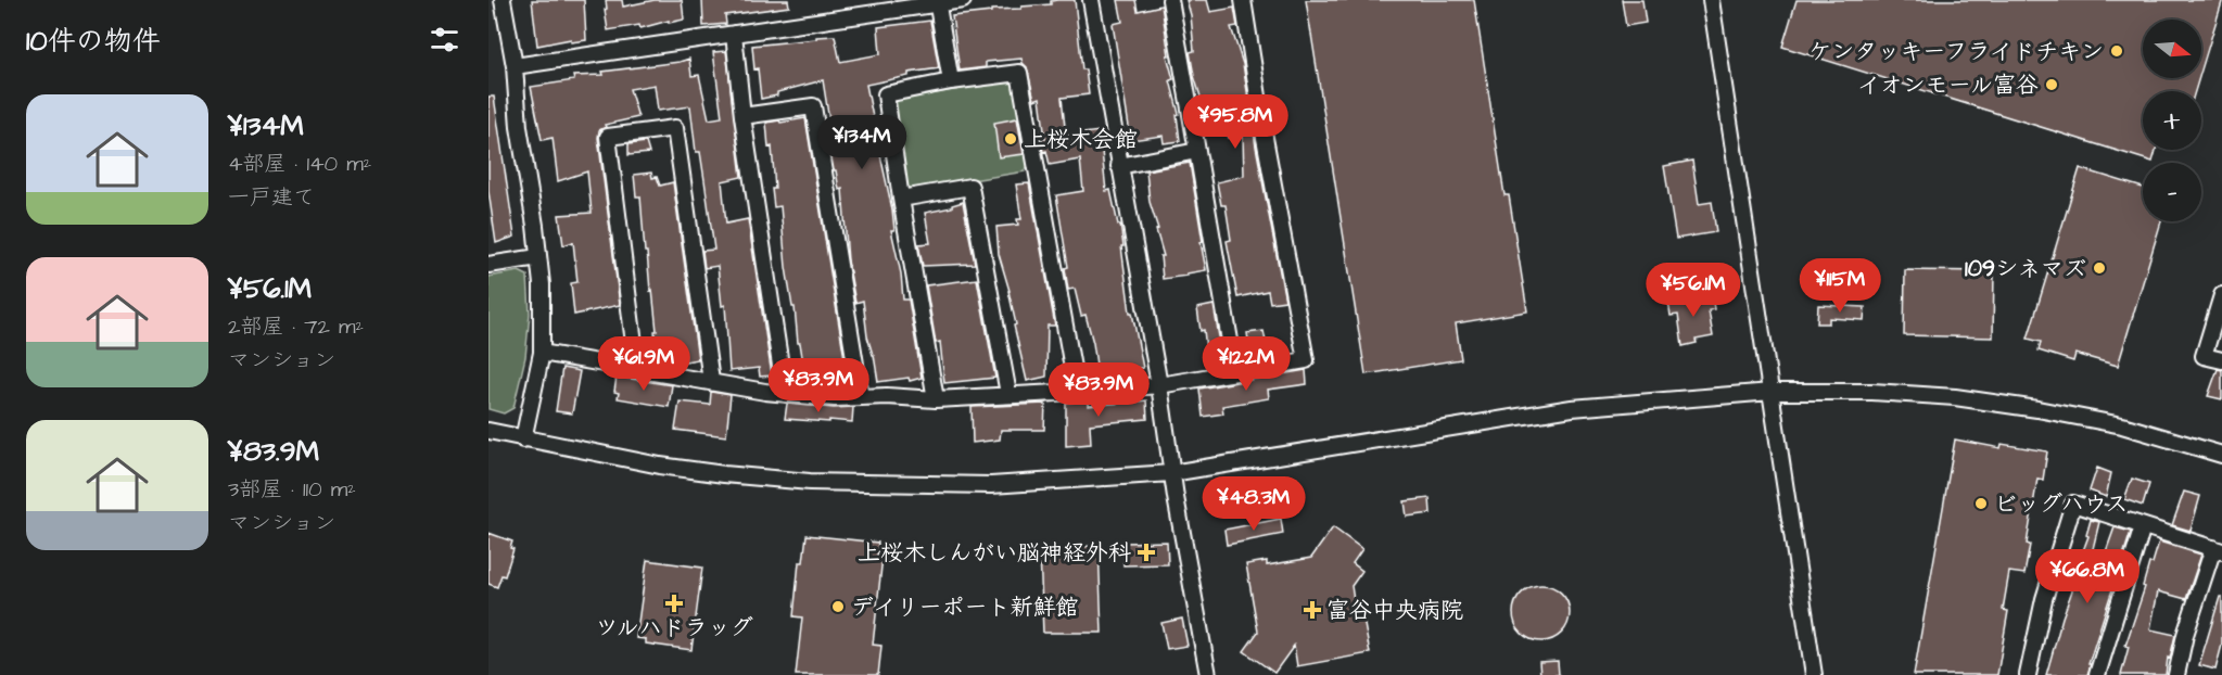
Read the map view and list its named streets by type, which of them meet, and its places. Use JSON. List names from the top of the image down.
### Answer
{
  "places": {
    "other": [
      "ケンタッキーフライドチキン",
      "イオンモール富谷",
      "上桜木会館",
      "109シネマズ",
      "ビッグハウス",
      "デイリーポート新鮮館"
    ],
    "health": ["上桜木しんがい脳神経外科", "ツルハドラッグ", "富谷中央病院"]
  },
  "north": "right",
  "page": {
    "heading": "10件の物件",
    "map_buttons": ["+", "−"],
    "list": [
      {
        "name": "¥134M",
        "note": "4部屋 · 140 m² · 一戸建て"
      },
      {
        "name": "¥56.1M",
        "note": "2部屋 · 72 m² · マンション"
      },
      {
        "name": "¥83.9M",
        "note": "3部屋 · 110 m² · マンション"
      }
    ],
    "price": [
      "¥95.8M",
      "¥134M",
      "¥115M",
      "¥56.1M",
      "¥61.9M",
      "¥122M",
      "¥83.9M",
      "¥83.9M",
      "¥48.3M",
      "¥66.8M"
    ]
  }
}
